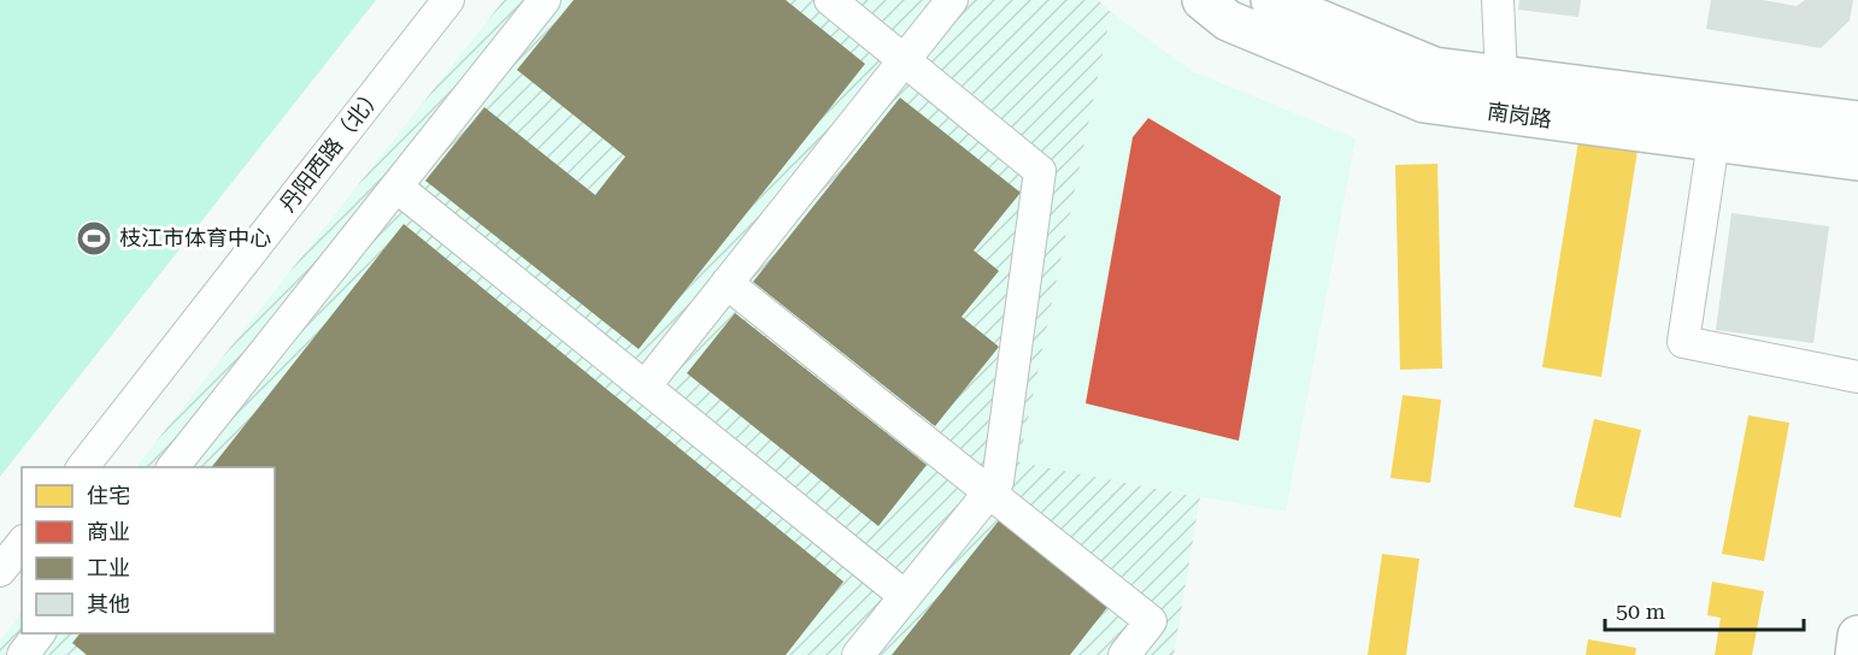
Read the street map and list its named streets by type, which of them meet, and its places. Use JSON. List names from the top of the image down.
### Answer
{
  "streets": {
    "main road": ["南岗路"],
    "street": ["丹阳西路（北）"]
  },
  "places": {
    "sports": ["枝江市体育中心"]
  },
  "legend": [
    "住宅",
    "商业",
    "工业",
    "其他"
  ],
  "scale_bar": "50 m"
}
